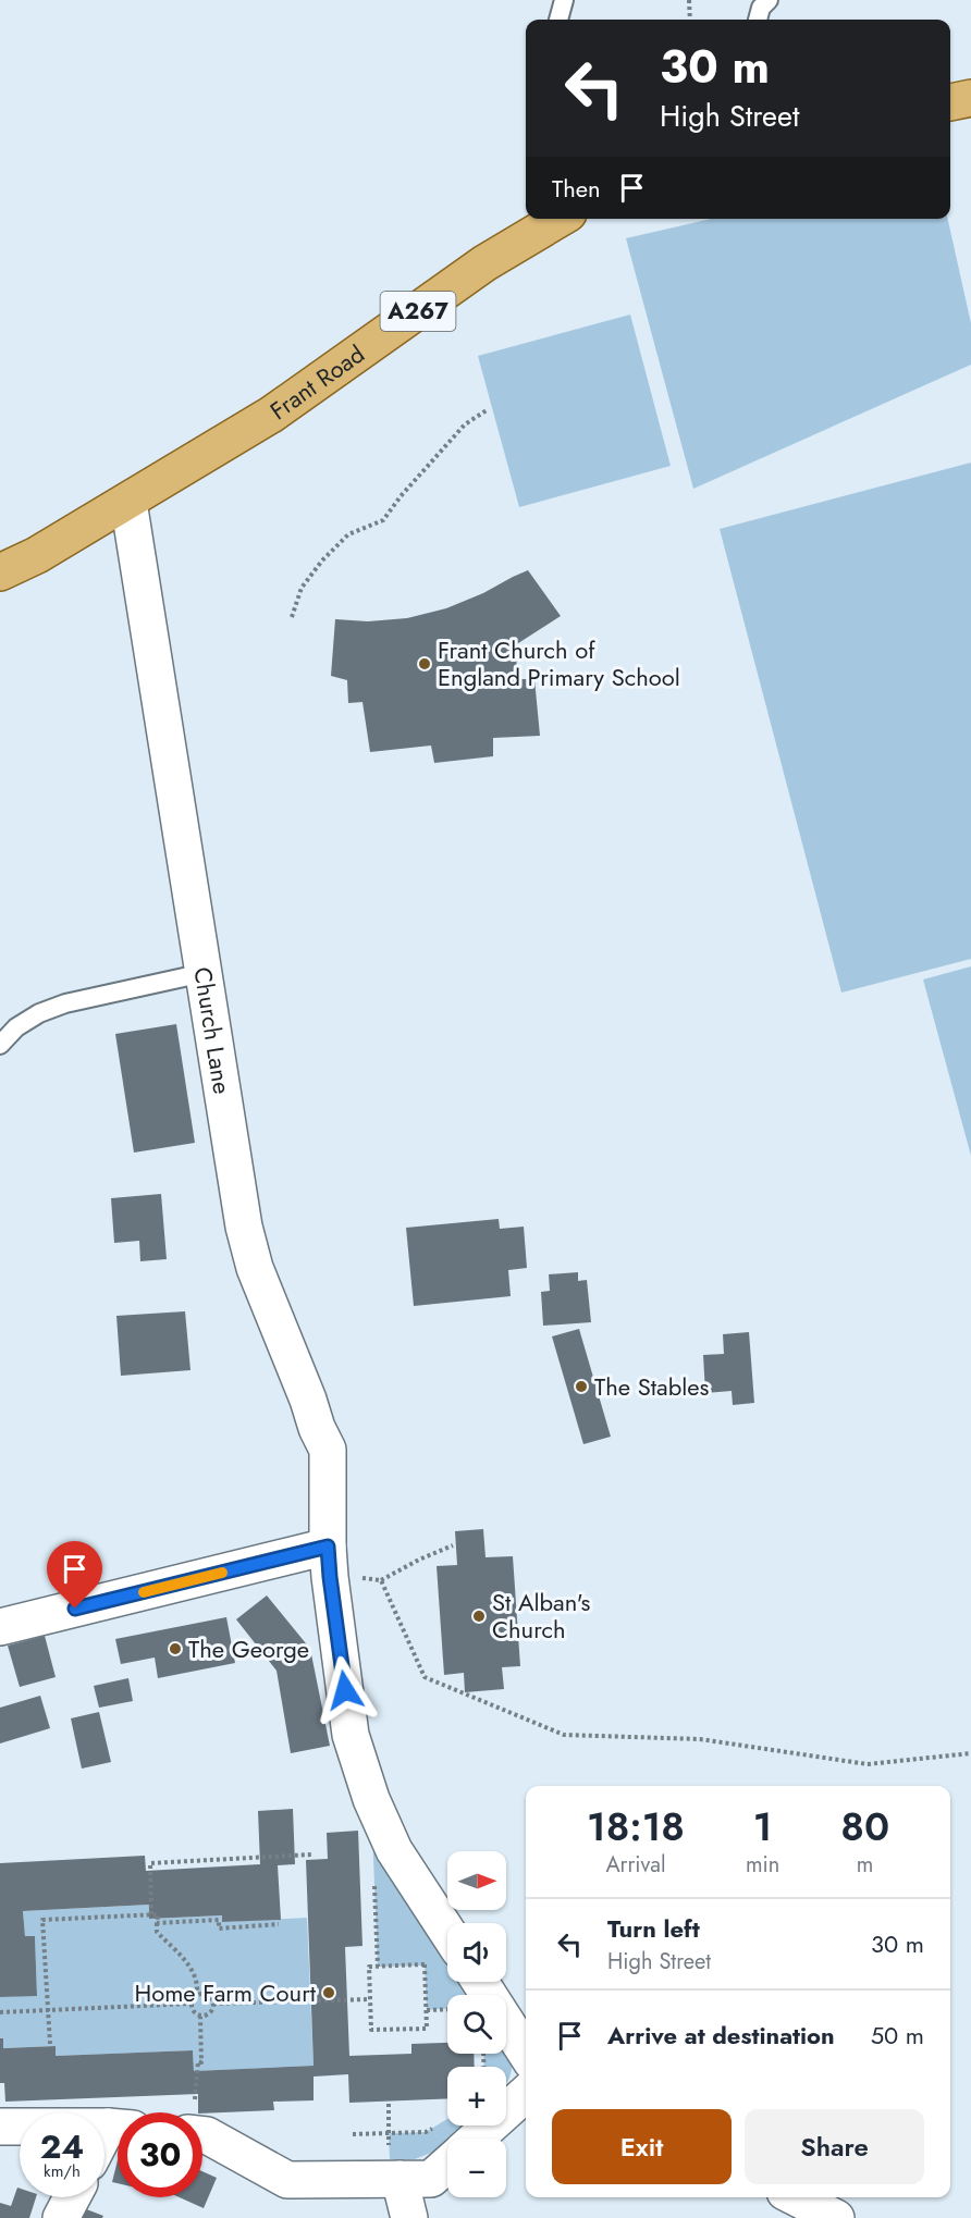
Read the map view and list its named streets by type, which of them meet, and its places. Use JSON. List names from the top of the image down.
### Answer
{
  "streets": {
    "main road": ["A267", "Frant Road"],
    "street": ["Church Lane"]
  },
  "crossings": [
    ["A267", "Frant Road"],
    ["A267", "Church Lane"],
    ["Frant Road", "Church Lane"]
  ],
  "places": [
    "Frant Church of England Primary School",
    "The Stables",
    "St Alban's Church",
    "The George",
    "Home Farm Court"
  ],
  "north": "right",
  "page": {
    "turn": ["30 m", "High Street"],
    "then": "Then",
    "eta": [
      "18:18",
      "Arrival",
      "1",
      "min",
      "80",
      "m"
    ],
    "map_buttons": ["+", "−"],
    "list": [
      {
        "name": "Turn left",
        "note": "High Street",
        "value": "30 m"
      },
      {
        "name": "Arrive at destination",
        "value": "50 m"
      }
    ],
    "buttons": ["Exit", "Share"],
    "speed": "24 km/h",
    "limit": "30"
  }
}
